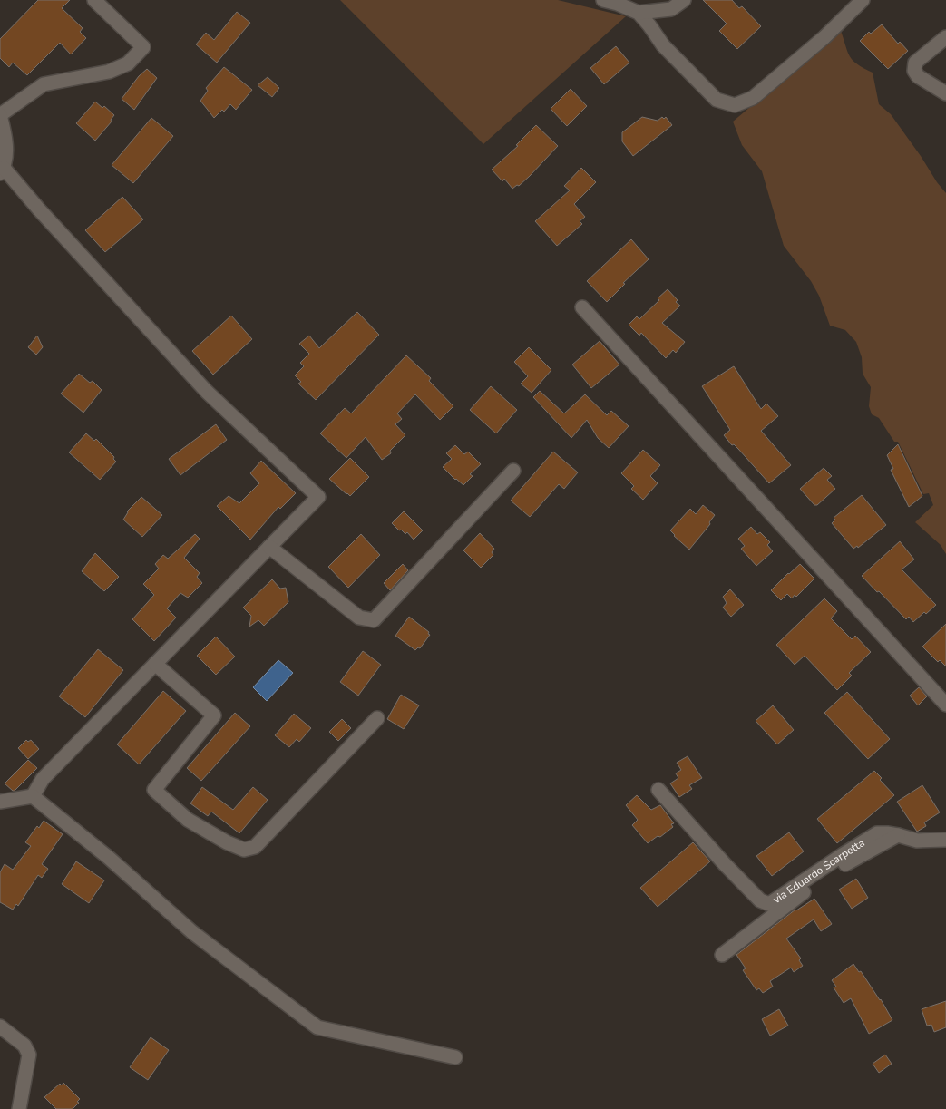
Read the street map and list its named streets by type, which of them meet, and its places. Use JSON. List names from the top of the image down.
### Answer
{
  "streets": {
    "street": ["via Eduardo Scarpetta"]
  }
}
